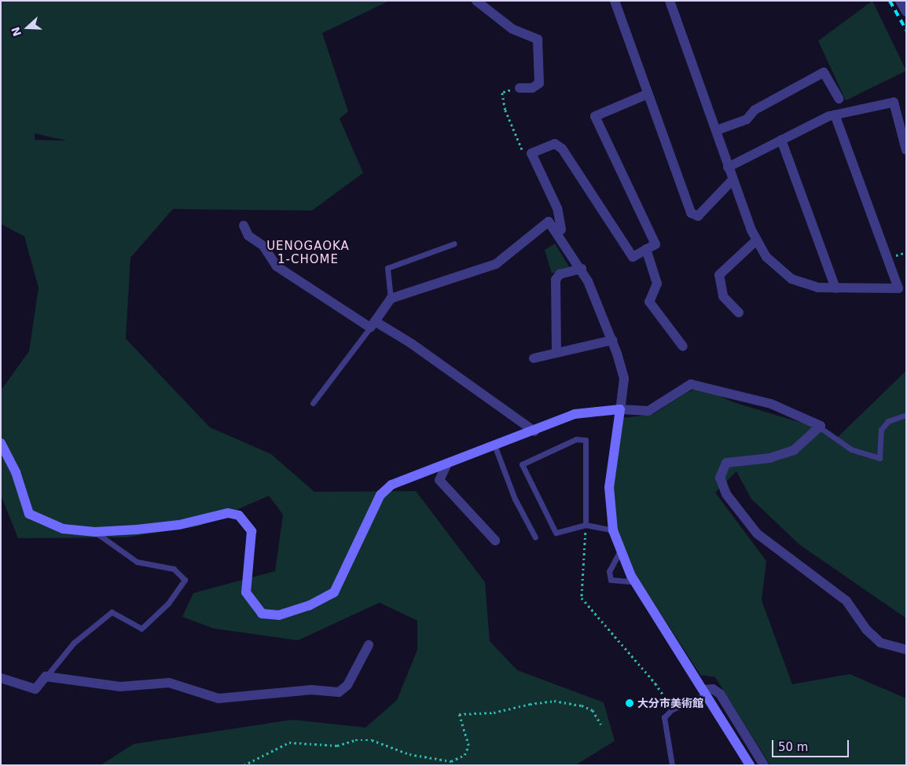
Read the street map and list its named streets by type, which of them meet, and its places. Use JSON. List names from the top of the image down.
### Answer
{
  "districts": ["UENOGAOKA 1-CHOME"],
  "places": ["大分市美術館"],
  "scale_bar": "50 m",
  "north": "left"
}
